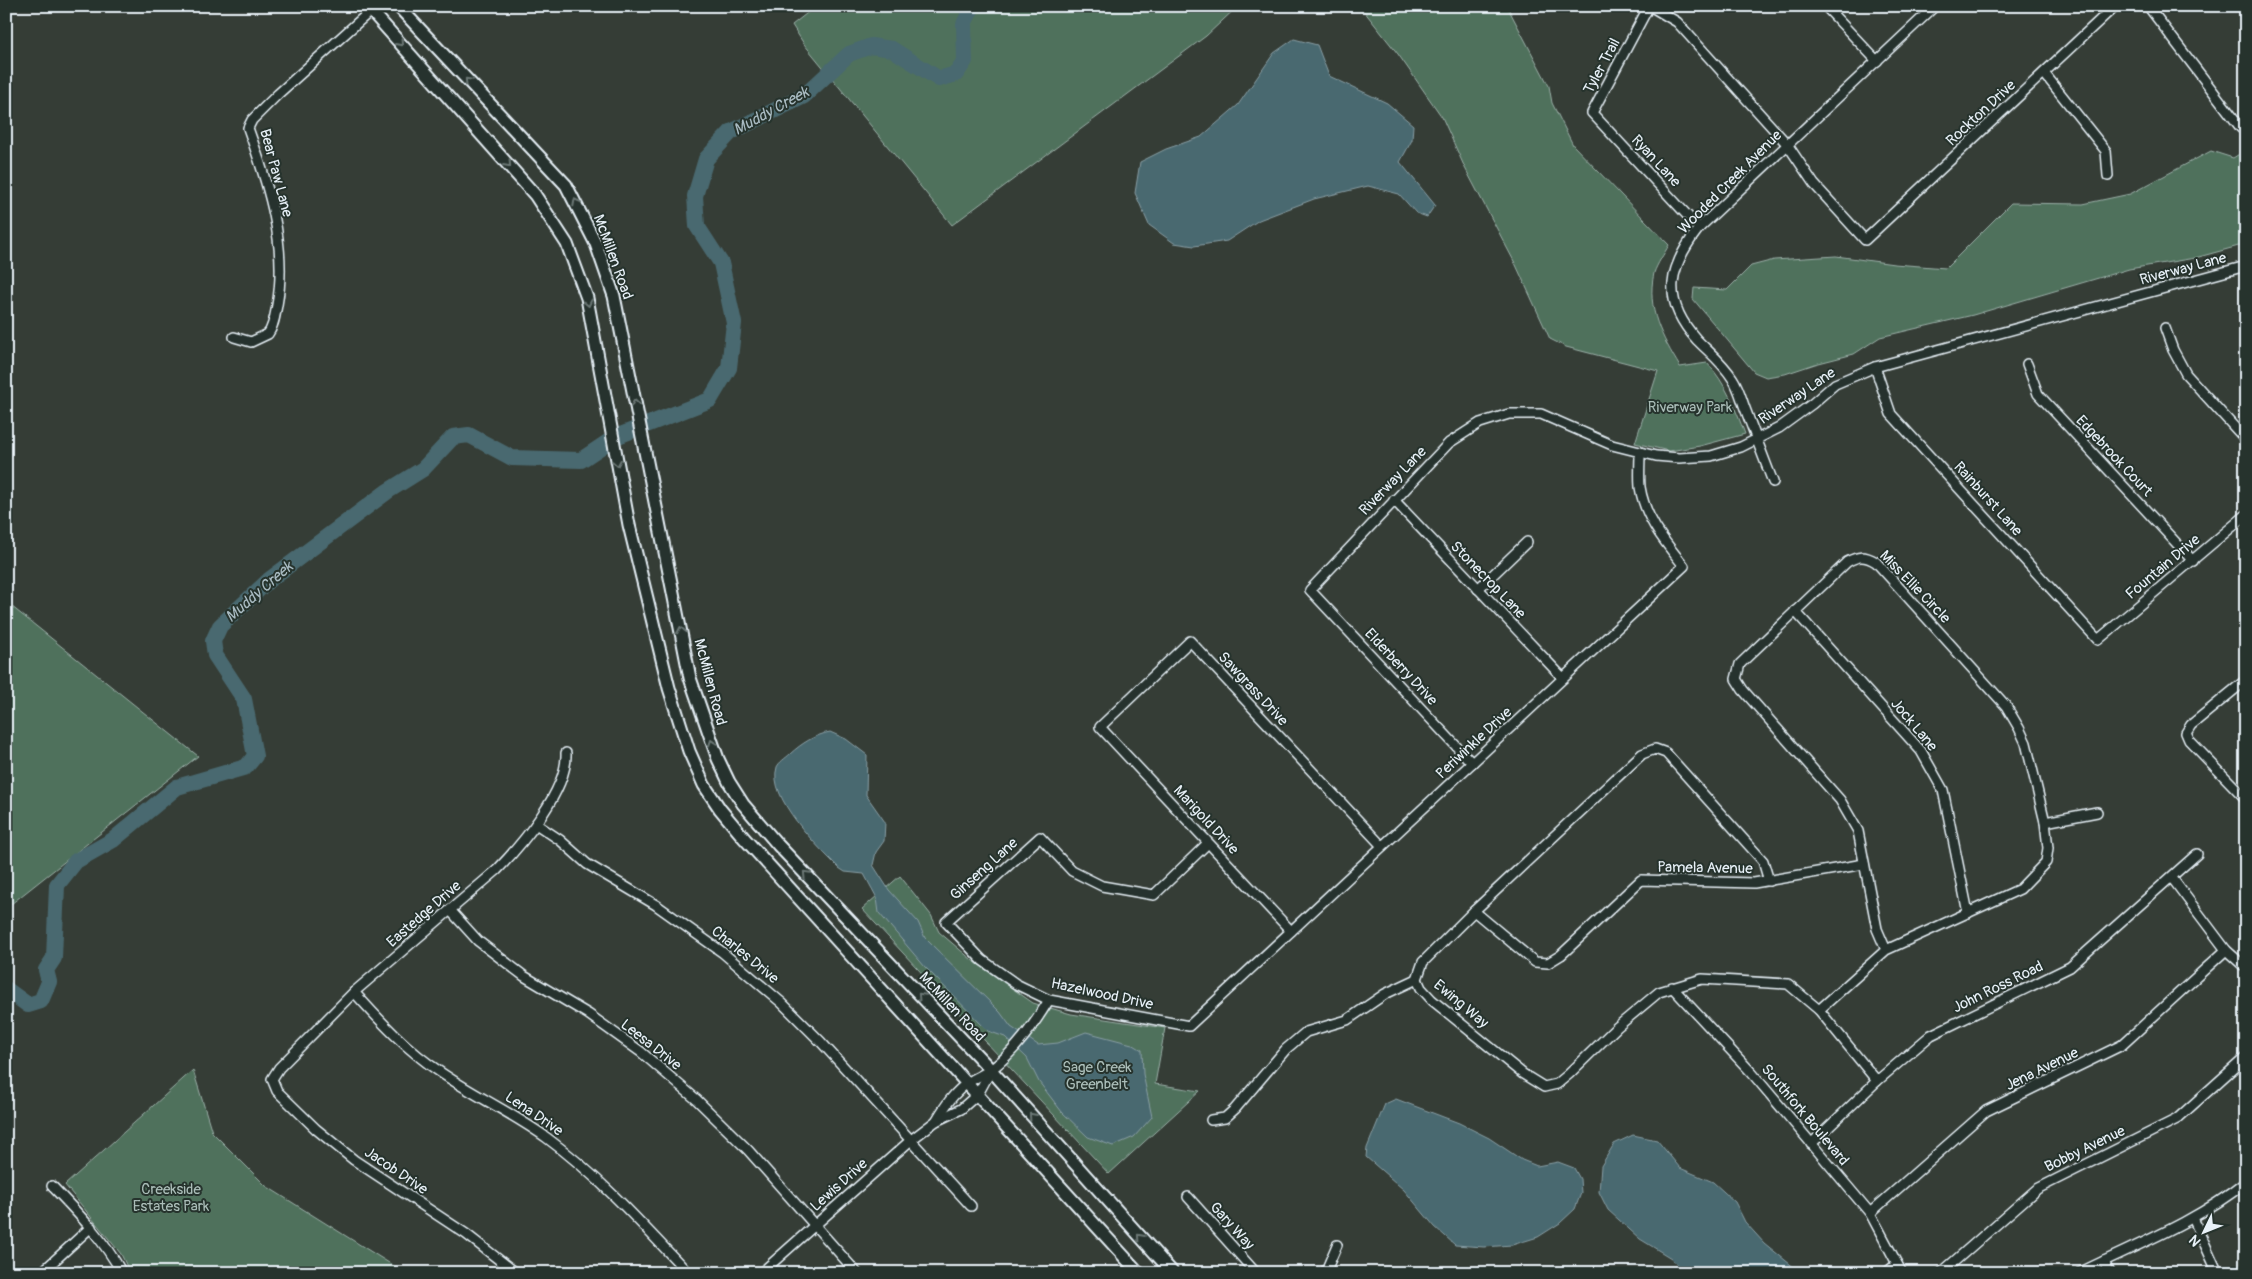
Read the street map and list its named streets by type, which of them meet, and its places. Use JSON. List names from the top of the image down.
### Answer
{
  "streets": {
    "main road": ["McMillen Road"],
    "street": [
      "Tyler Trail",
      "Rockton Drive",
      "Ryan Lane",
      "Bear Paw Lane",
      "Wooded Creek Avenue",
      "Riverway Lane",
      "Edgebrook Court",
      "Rainburst Lane",
      "Fountain Drive",
      "Stonecrop Lane",
      "Miss Ellie Circle",
      "Elderberry Drive",
      "Sawgrass Drive",
      "Jock Lane",
      "Periwinkle Drive",
      "Marigold Drive",
      "Pamela Avenue",
      "Ginseng Lane",
      "Eastedge Drive",
      "Charles Drive",
      "John Ross Road",
      "Hazelwood Drive",
      "Ewing Way",
      "Leesa Drive",
      "Jena Avenue",
      "Lena Drive",
      "Southfork Boulevard",
      "Bobby Avenue",
      "Jacob Drive",
      "Lewis Drive",
      "Gary Way"
    ]
  },
  "crossings": [
    ["Tyler Trail", "Ryan Lane"],
    ["Rockton Drive", "Wooded Creek Avenue"],
    ["Ryan Lane", "Wooded Creek Avenue"],
    ["Wooded Creek Avenue", "Riverway Lane"],
    ["McMillen Road", "Lewis Drive"],
    ["Riverway Lane", "Rainburst Lane"],
    ["Riverway Lane", "Stonecrop Lane"],
    ["Riverway Lane", "Elderberry Drive"],
    ["Riverway Lane", "Periwinkle Drive"],
    ["Edgebrook Court", "Fountain Drive"],
    ["Rainburst Lane", "Fountain Drive"],
    ["Stonecrop Lane", "Periwinkle Drive"],
    ["Miss Ellie Circle", "Jock Lane"],
    ["Miss Ellie Circle", "Pamela Avenue"],
    ["Miss Ellie Circle", "Ewing Way"],
    ["Elderberry Drive", "Periwinkle Drive"],
    ["Sawgrass Drive", "Periwinkle Drive"],
    ["Sawgrass Drive", "Marigold Drive"],
    ["Periwinkle Drive", "Marigold Drive"],
    ["Periwinkle Drive", "Hazelwood Drive"],
    ["Marigold Drive", "Ginseng Lane"],
    ["Pamela Avenue", "Ewing Way"],
    ["Ginseng Lane", "Hazelwood Drive"],
    ["Eastedge Drive", "Charles Drive"],
    ["Eastedge Drive", "Leesa Drive"],
    ["Eastedge Drive", "Lena Drive"],
    ["Eastedge Drive", "Jacob Drive"],
    ["Charles Drive", "Lewis Drive"],
    ["John Ross Road", "Ewing Way"],
    ["John Ross Road", "Southfork Boulevard"],
    ["Hazelwood Drive", "Lewis Drive"],
    ["Ewing Way", "Southfork Boulevard"],
    ["Leesa Drive", "Lewis Drive"],
    ["Jena Avenue", "Southfork Boulevard"]
  ],
  "water": ["Muddy Creek"],
  "parks": ["Riverway Park", "Sage Creek Greenbelt", "Creekside Estates Park"],
  "north": "bottom left"
}
